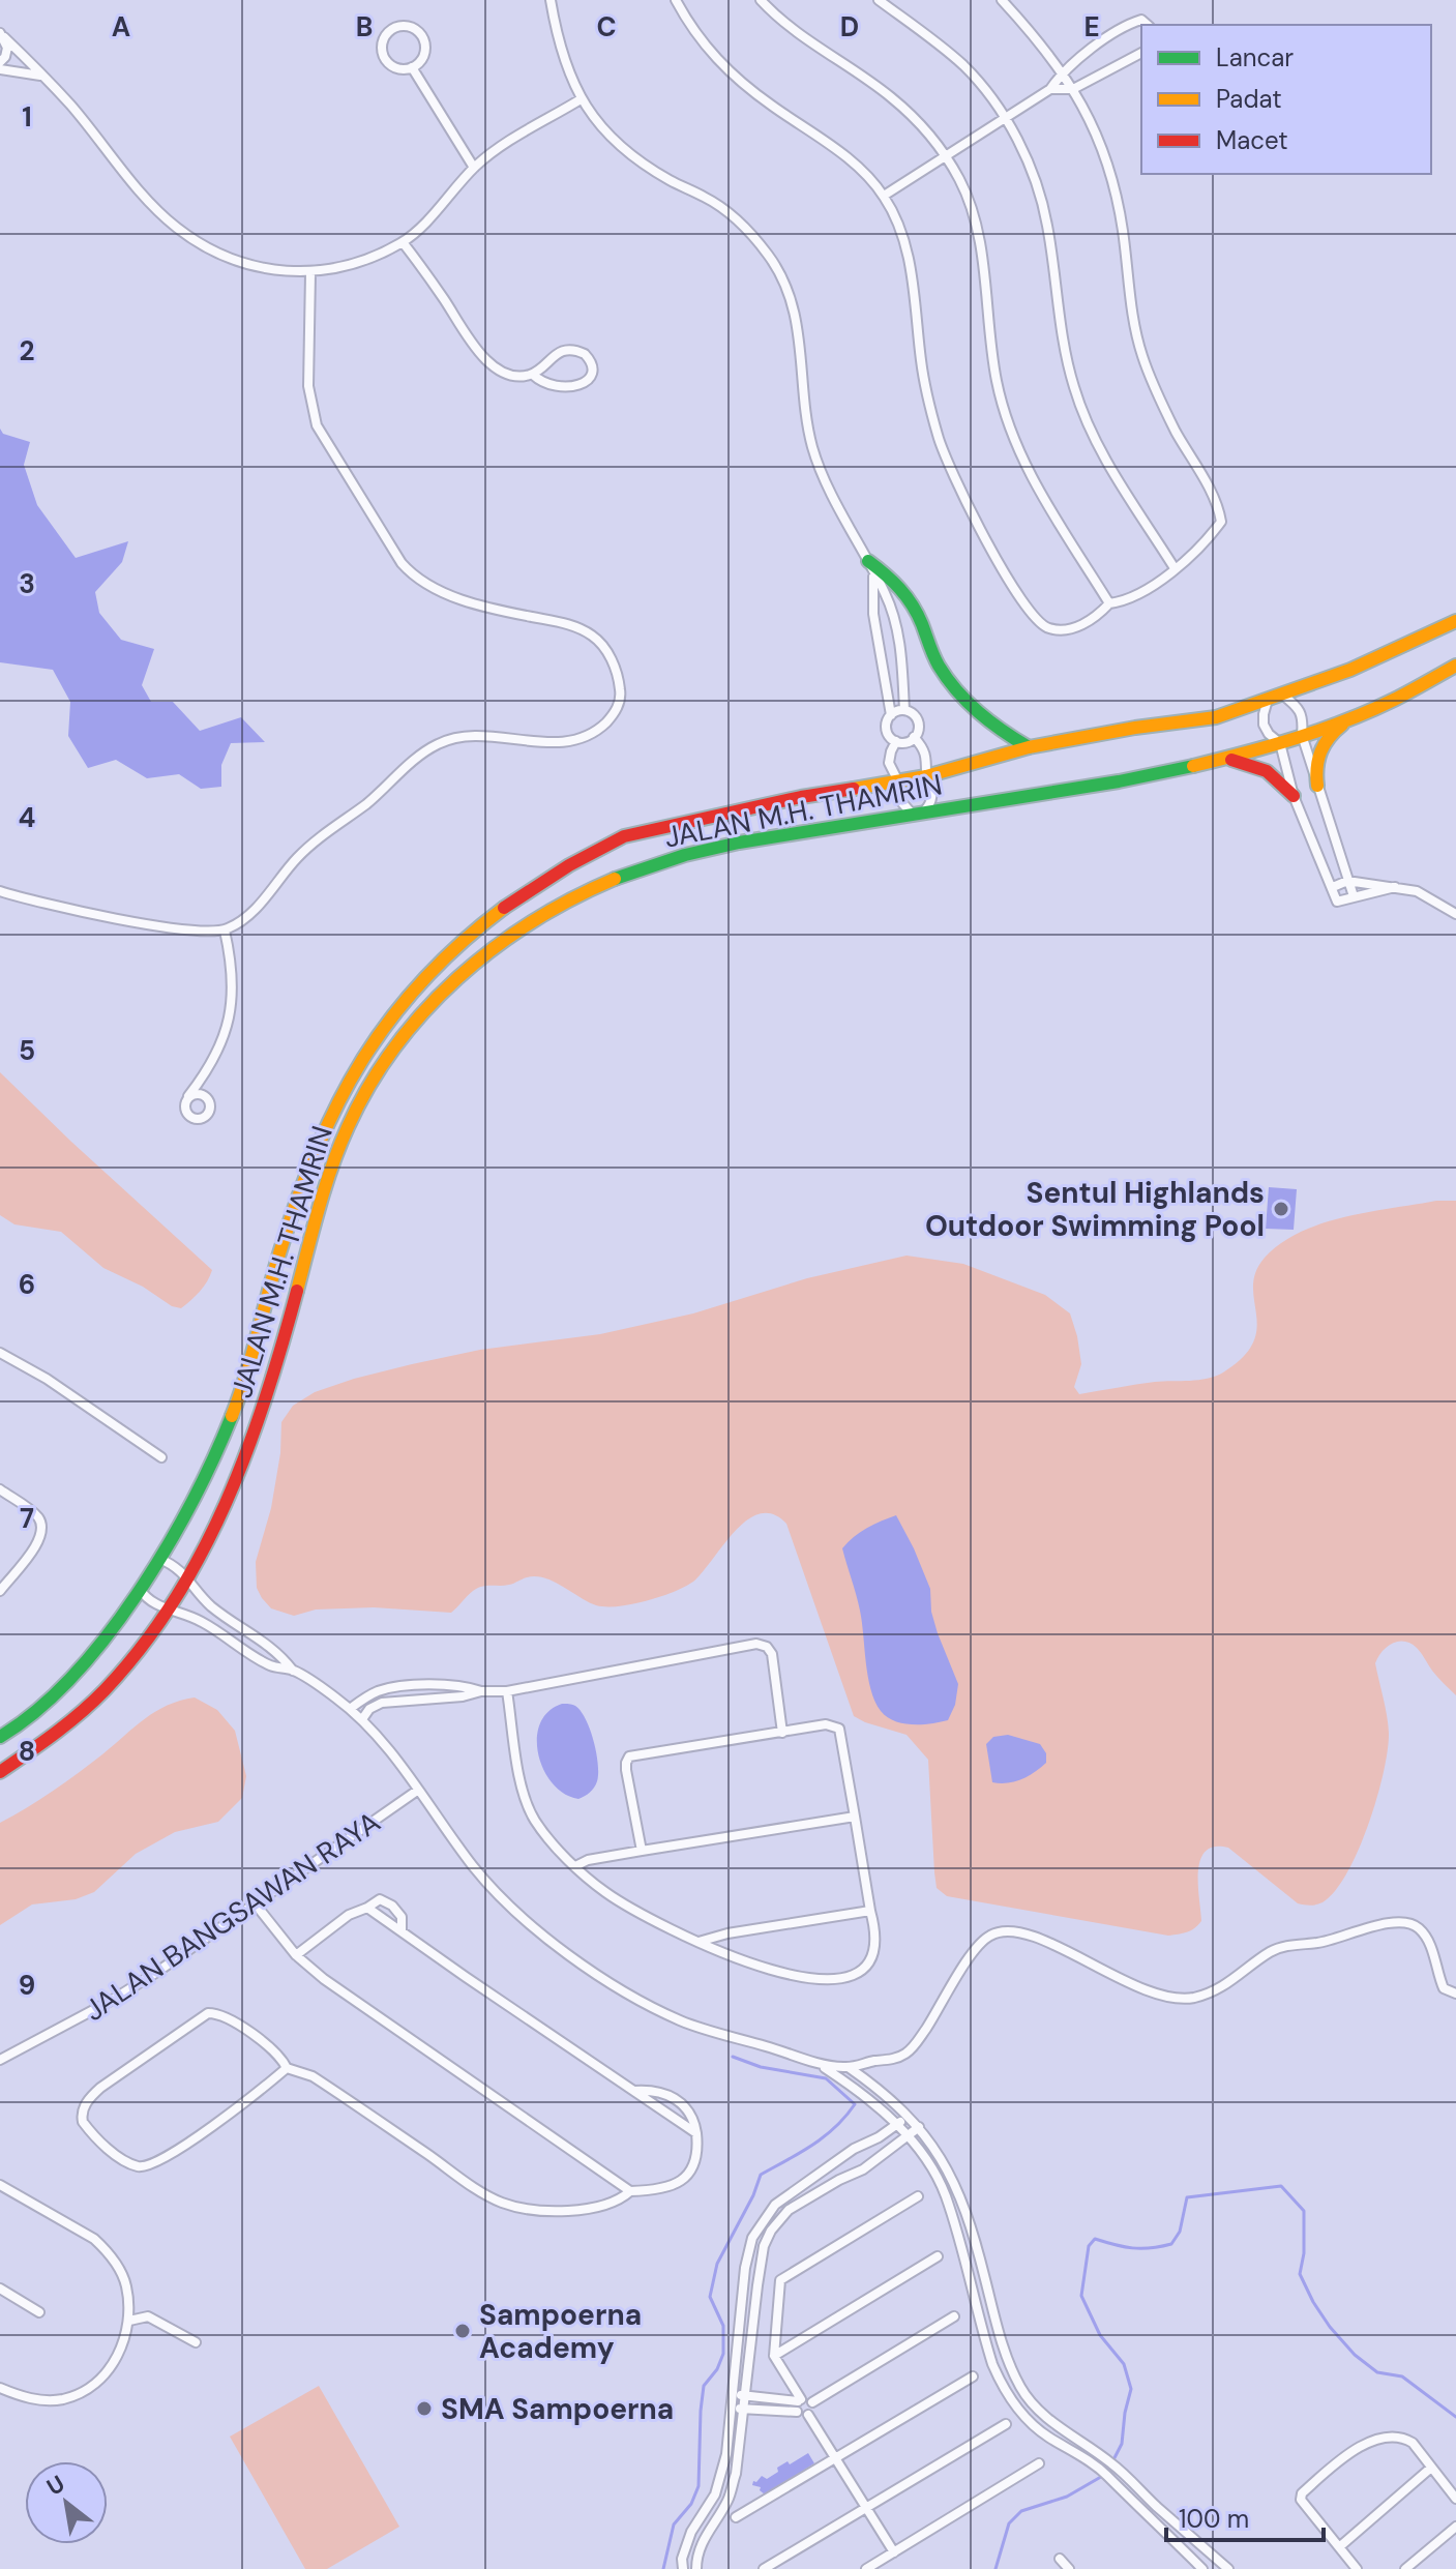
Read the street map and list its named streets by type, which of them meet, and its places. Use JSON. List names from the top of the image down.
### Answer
{
  "streets": {
    "main road": ["JALAN M.H. THAMRIN"],
    "street": ["JALAN BANGSAWAN RAYA"]
  },
  "places": ["Sentul Highlands Outdoor Swimming Pool", "Sampoerna Academy", "SMA Sampoerna"],
  "legend": ["Lancar", "Padat", "Macet"],
  "scale_bar": "100 m",
  "north": "top left",
  "grid": {
    "columns": [
      "A",
      "B",
      "C",
      "D",
      "E"
    ],
    "rows": [
      "1",
      "2",
      "3",
      "4",
      "5",
      "6",
      "7",
      "8",
      "9"
    ]
  }
}
